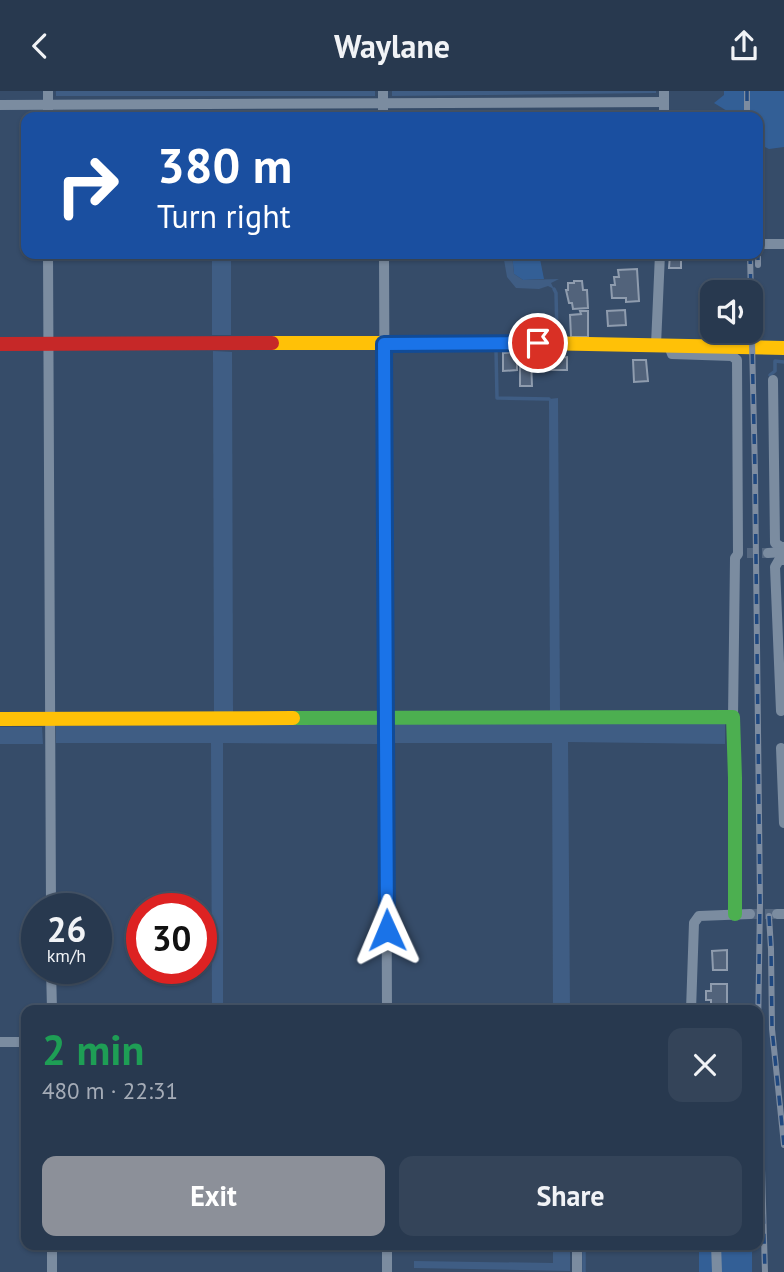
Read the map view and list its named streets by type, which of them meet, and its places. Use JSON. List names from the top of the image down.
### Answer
{
  "page": {
    "header": "Waylane",
    "turn": ["380 m", "Turn right"],
    "speed": "26 km/h",
    "limit": "30",
    "heading": ["2 min", "480 m · 22:31"],
    "buttons": ["Exit", "Share"]
  }
}
